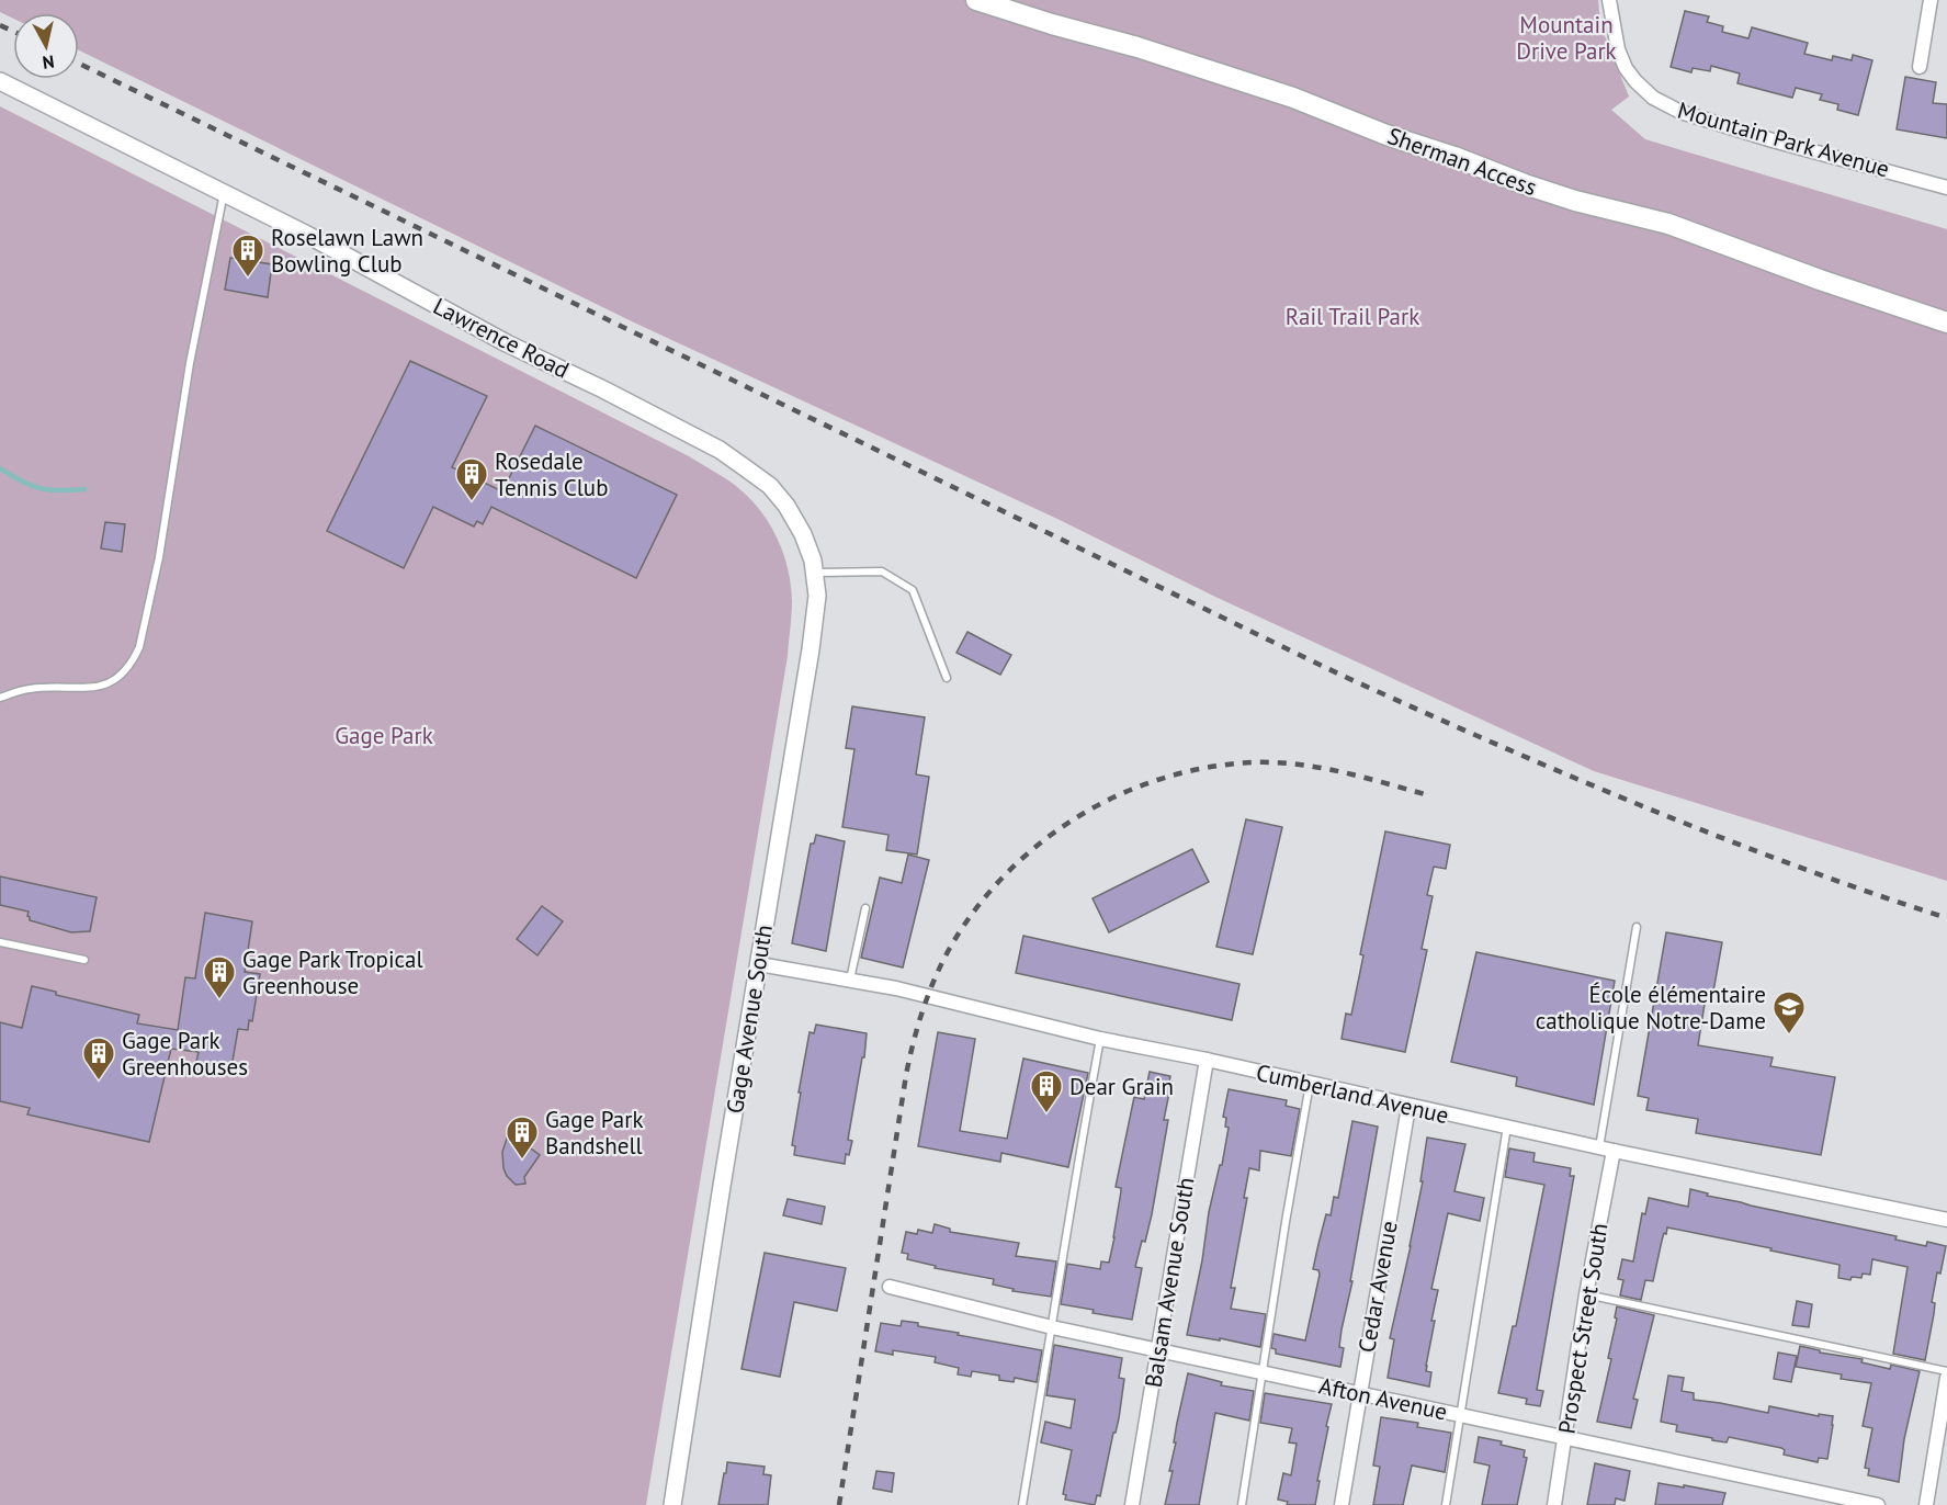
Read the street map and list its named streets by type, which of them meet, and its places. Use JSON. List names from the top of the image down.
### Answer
{
  "streets": {
    "main road": ["Sherman Access"],
    "street": [
      "Mountain Park Avenue",
      "Lawrence Road",
      "Gage Avenue South",
      "Cumberland Avenue",
      "Balsam Avenue South",
      "Cedar Avenue",
      "Prospect Street South",
      "Afton Avenue"
    ]
  },
  "crossings": [
    ["Lawrence Road", "Gage Avenue South"],
    ["Gage Avenue South", "Cumberland Avenue"],
    ["Cumberland Avenue", "Balsam Avenue South"],
    ["Cumberland Avenue", "Cedar Avenue"],
    ["Cumberland Avenue", "Prospect Street South"],
    ["Balsam Avenue South", "Afton Avenue"],
    ["Cedar Avenue", "Afton Avenue"],
    ["Prospect Street South", "Afton Avenue"]
  ],
  "parks": ["Mountain Drive Park", "Rail Trail Park", "Gage Park"],
  "places": {
    "building": [
      "Roselawn Lawn Bowling Club",
      "Rosedale Tennis Club",
      "Gage Park Tropical Greenhouse",
      "Gage Park Greenhouses",
      "Dear Grain",
      "Gage Park Bandshell"
    ],
    "school or university": ["École élémentaire catholique Notre-Dame"]
  },
  "north": "bottom"
}
